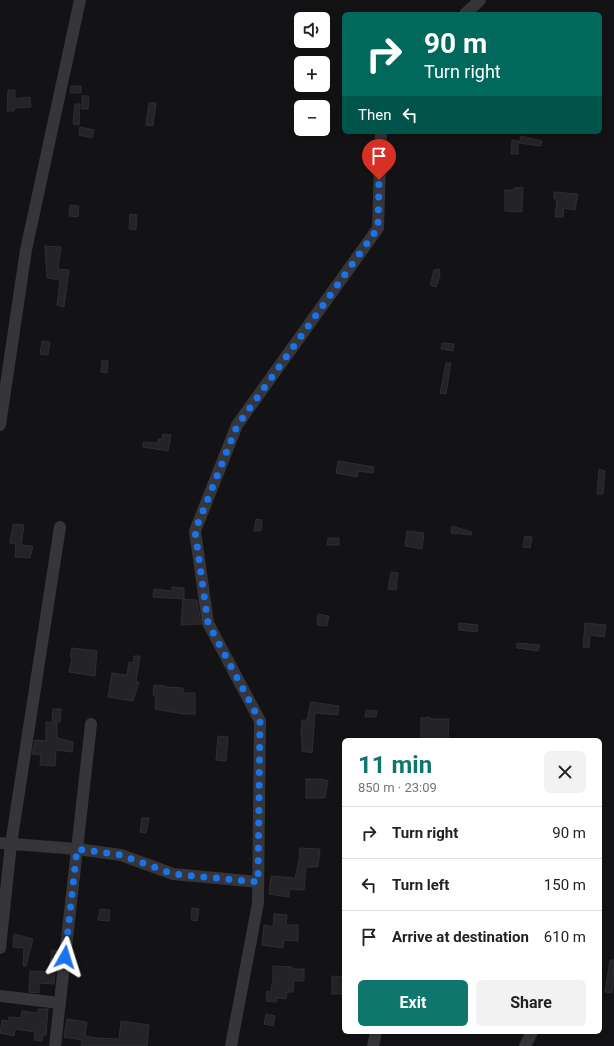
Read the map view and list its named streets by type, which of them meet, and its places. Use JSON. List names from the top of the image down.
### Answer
{
  "page": {
    "map_buttons": ["+", "−"],
    "turn": ["90 m", "Turn right"],
    "then": "Then",
    "heading": ["11 min", "850 m · 23:09"],
    "list": [
      {
        "name": "Turn right",
        "value": "90 m"
      },
      {
        "name": "Turn left",
        "value": "150 m"
      },
      {
        "name": "Arrive at destination",
        "value": "610 m"
      }
    ],
    "buttons": ["Exit", "Share"]
  }
}
